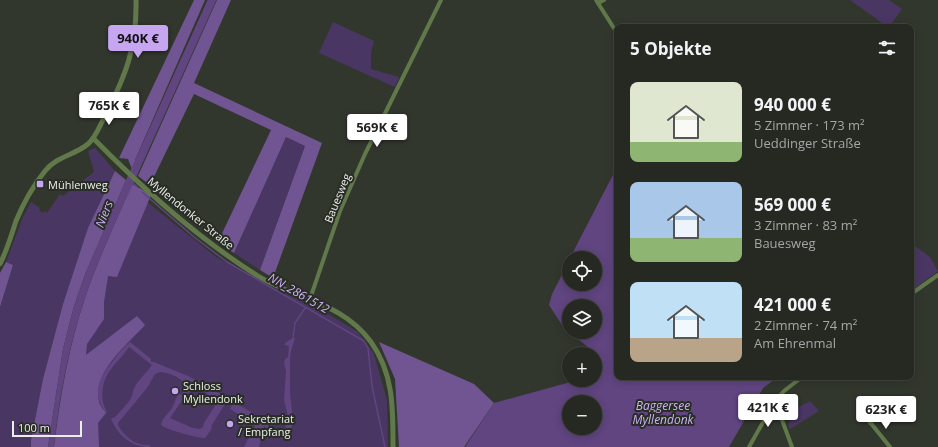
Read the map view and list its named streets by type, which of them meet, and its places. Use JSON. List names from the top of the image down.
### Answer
{
  "streets": {
    "street": ["Bauesweg", "Myllendonker Straße"]
  },
  "crossings": [
    ["Bauesweg", "Myllendonker Straße"]
  ],
  "water": ["Niers", "NN_2861512", "Baggersee Myllendonk"],
  "places": {
    "transit": ["Mühlenweg"],
    "other": ["Schloss Myllendonk", "Sekretariat / Empfang"]
  },
  "scale_bar": "100 m",
  "page": {
    "heading": "5 Objekte",
    "price": [
      "940K €",
      "765K €",
      "569K €",
      "421K €",
      "623K €"
    ],
    "list": [
      {
        "name": "940 000 €",
        "note": "5 Zimmer · 173 m² · Ueddinger Straße"
      },
      {
        "name": "569 000 €",
        "note": "3 Zimmer · 83 m² · Bauesweg"
      },
      {
        "name": "421 000 €",
        "note": "2 Zimmer · 74 m² · Am Ehrenmal"
      }
    ],
    "map_buttons": ["+", "−"],
    "scale": "100 m"
  }
}
